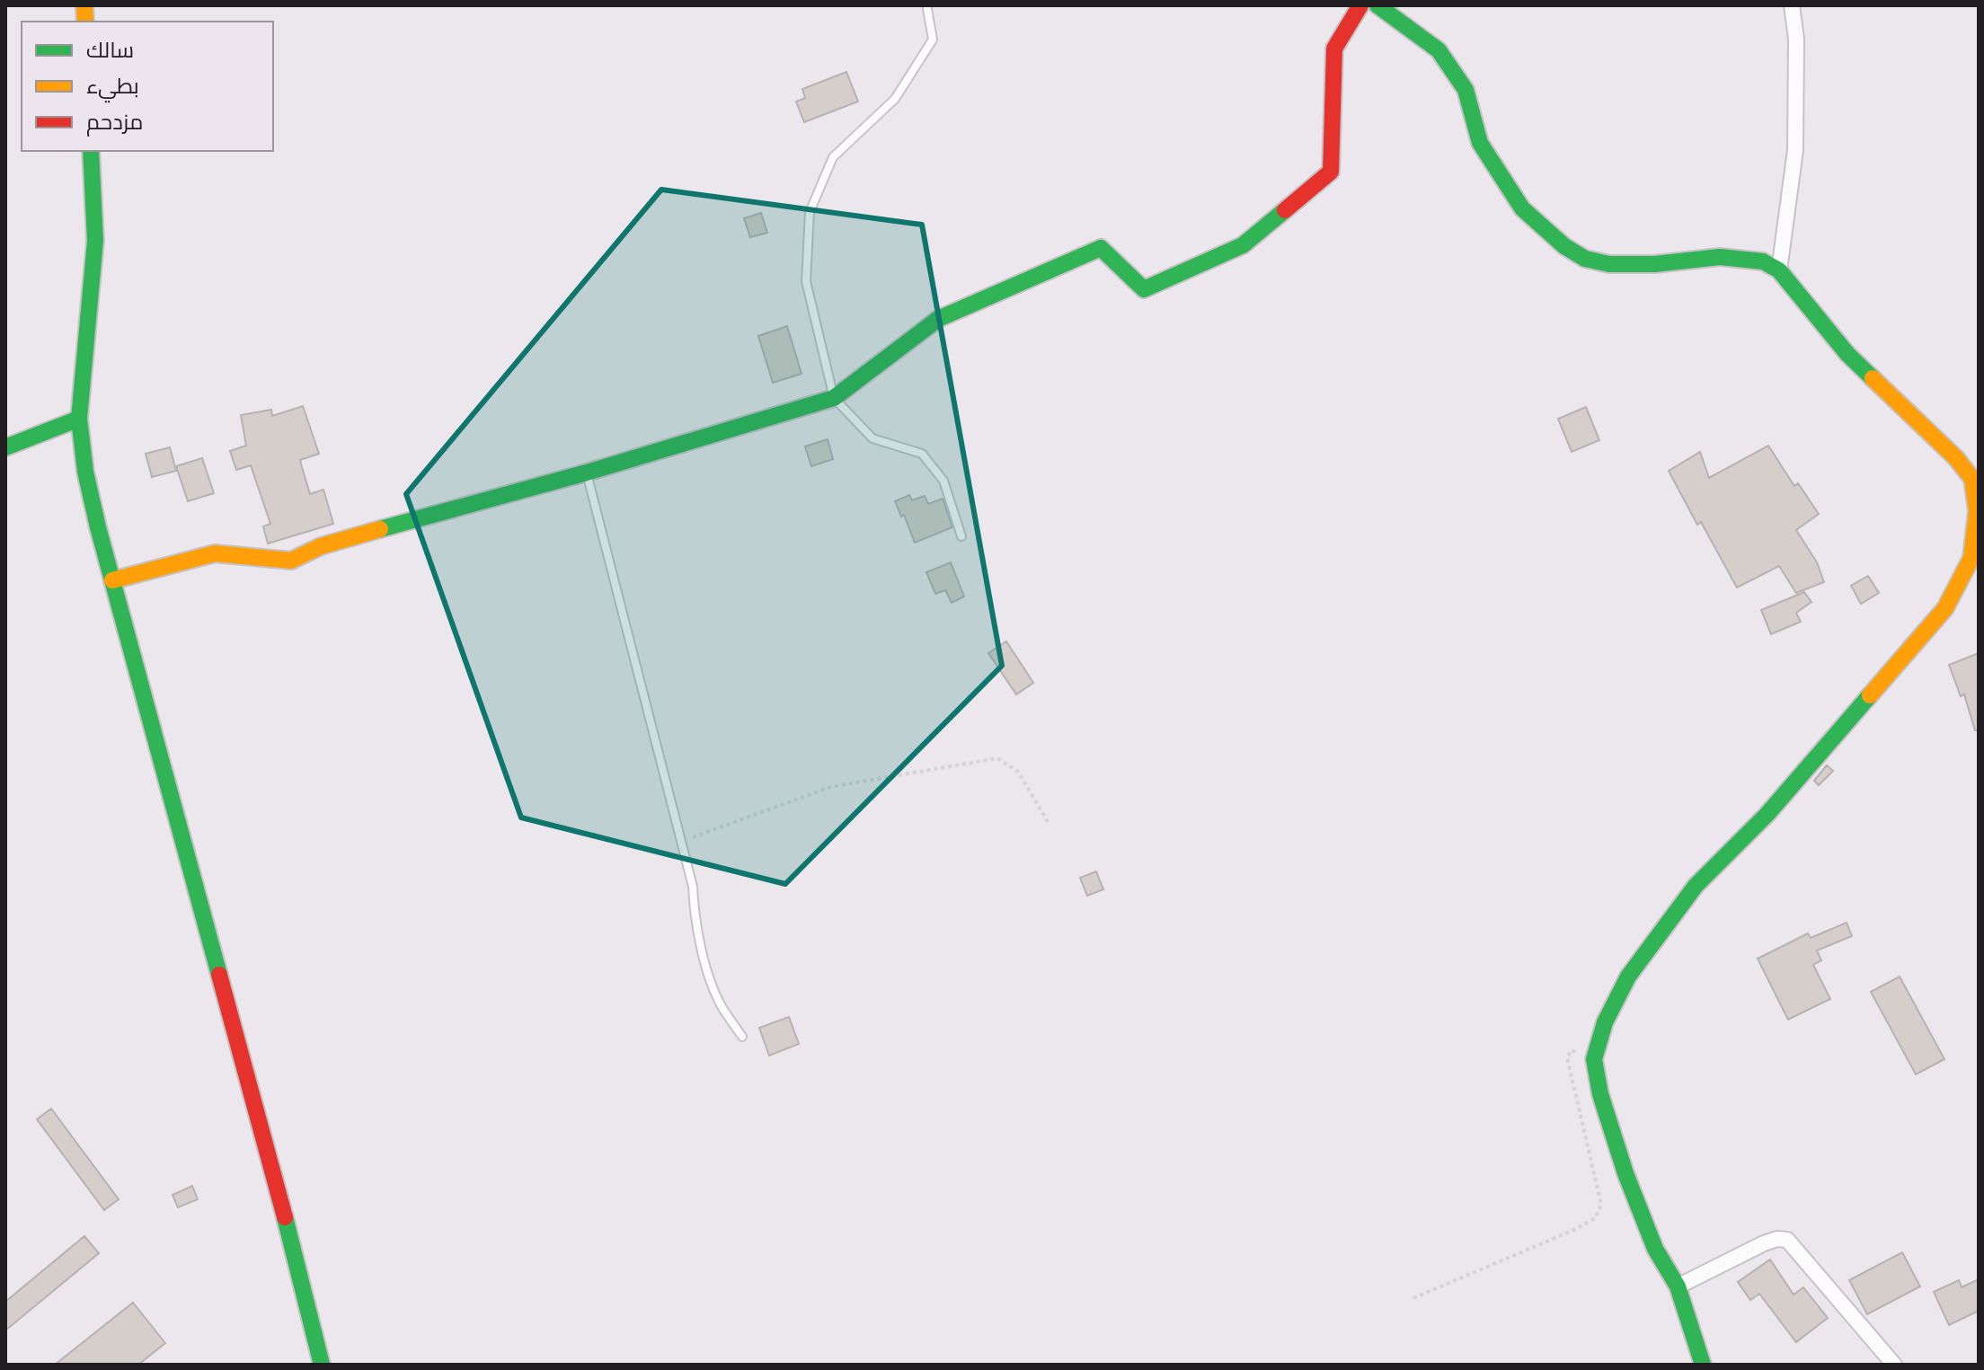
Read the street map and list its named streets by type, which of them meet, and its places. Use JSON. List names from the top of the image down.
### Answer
{
  "legend": ["سالك", "بطيء", "مزدحم"]
}
